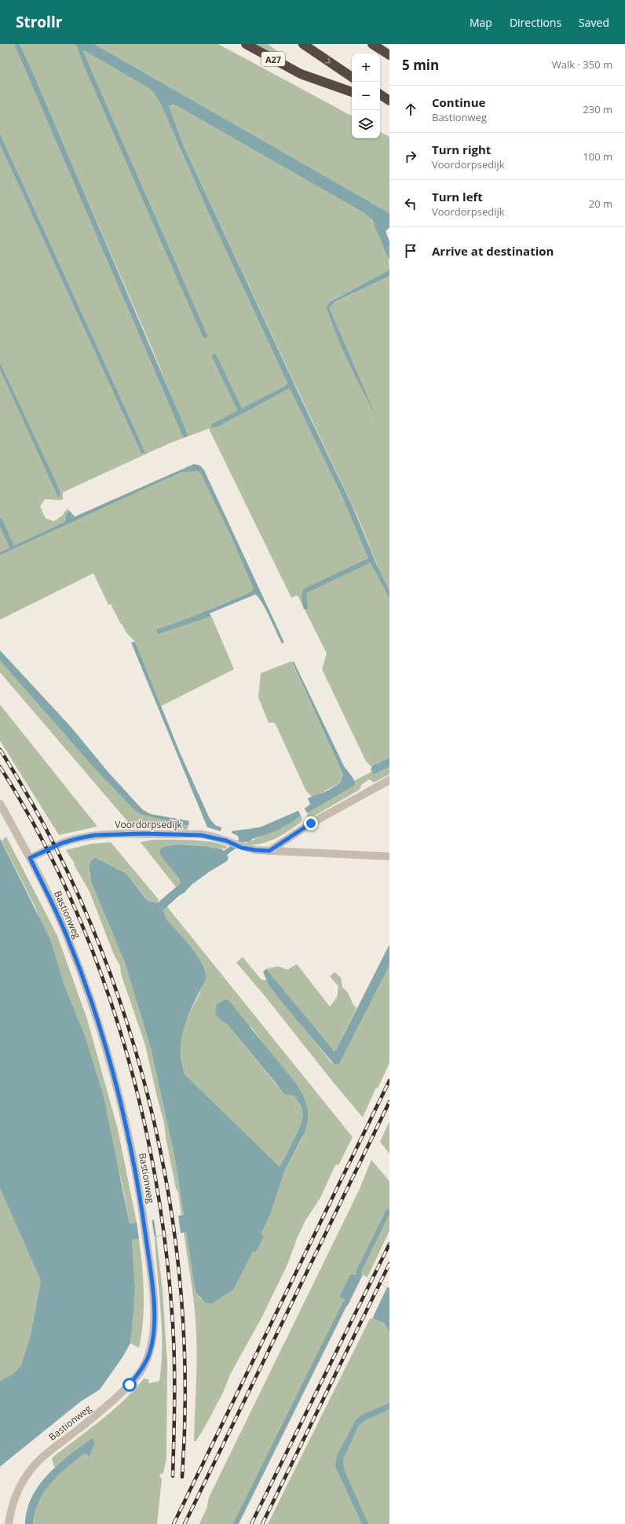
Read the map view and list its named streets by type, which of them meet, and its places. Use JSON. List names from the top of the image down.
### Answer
{
  "streets": {
    "highway": ["A27"],
    "street": ["Voordorpsedijk", "Bastionweg"]
  },
  "crossings": [
    ["Voordorpsedijk", "Bastionweg"]
  ],
  "page": {
    "header": "Strollr",
    "nav": ["Map", "Directions", "Saved"],
    "heading": ["5 min", "Walk · 350 m"],
    "map_buttons": ["+", "−"],
    "list": [
      ["Continue", "Bastionweg", "230 m"],
      ["Turn right", "Voordorpsedijk", "100 m"],
      ["Turn left", "Voordorpsedijk", "20 m"],
      "Arrive at destination"
    ]
  }
}
